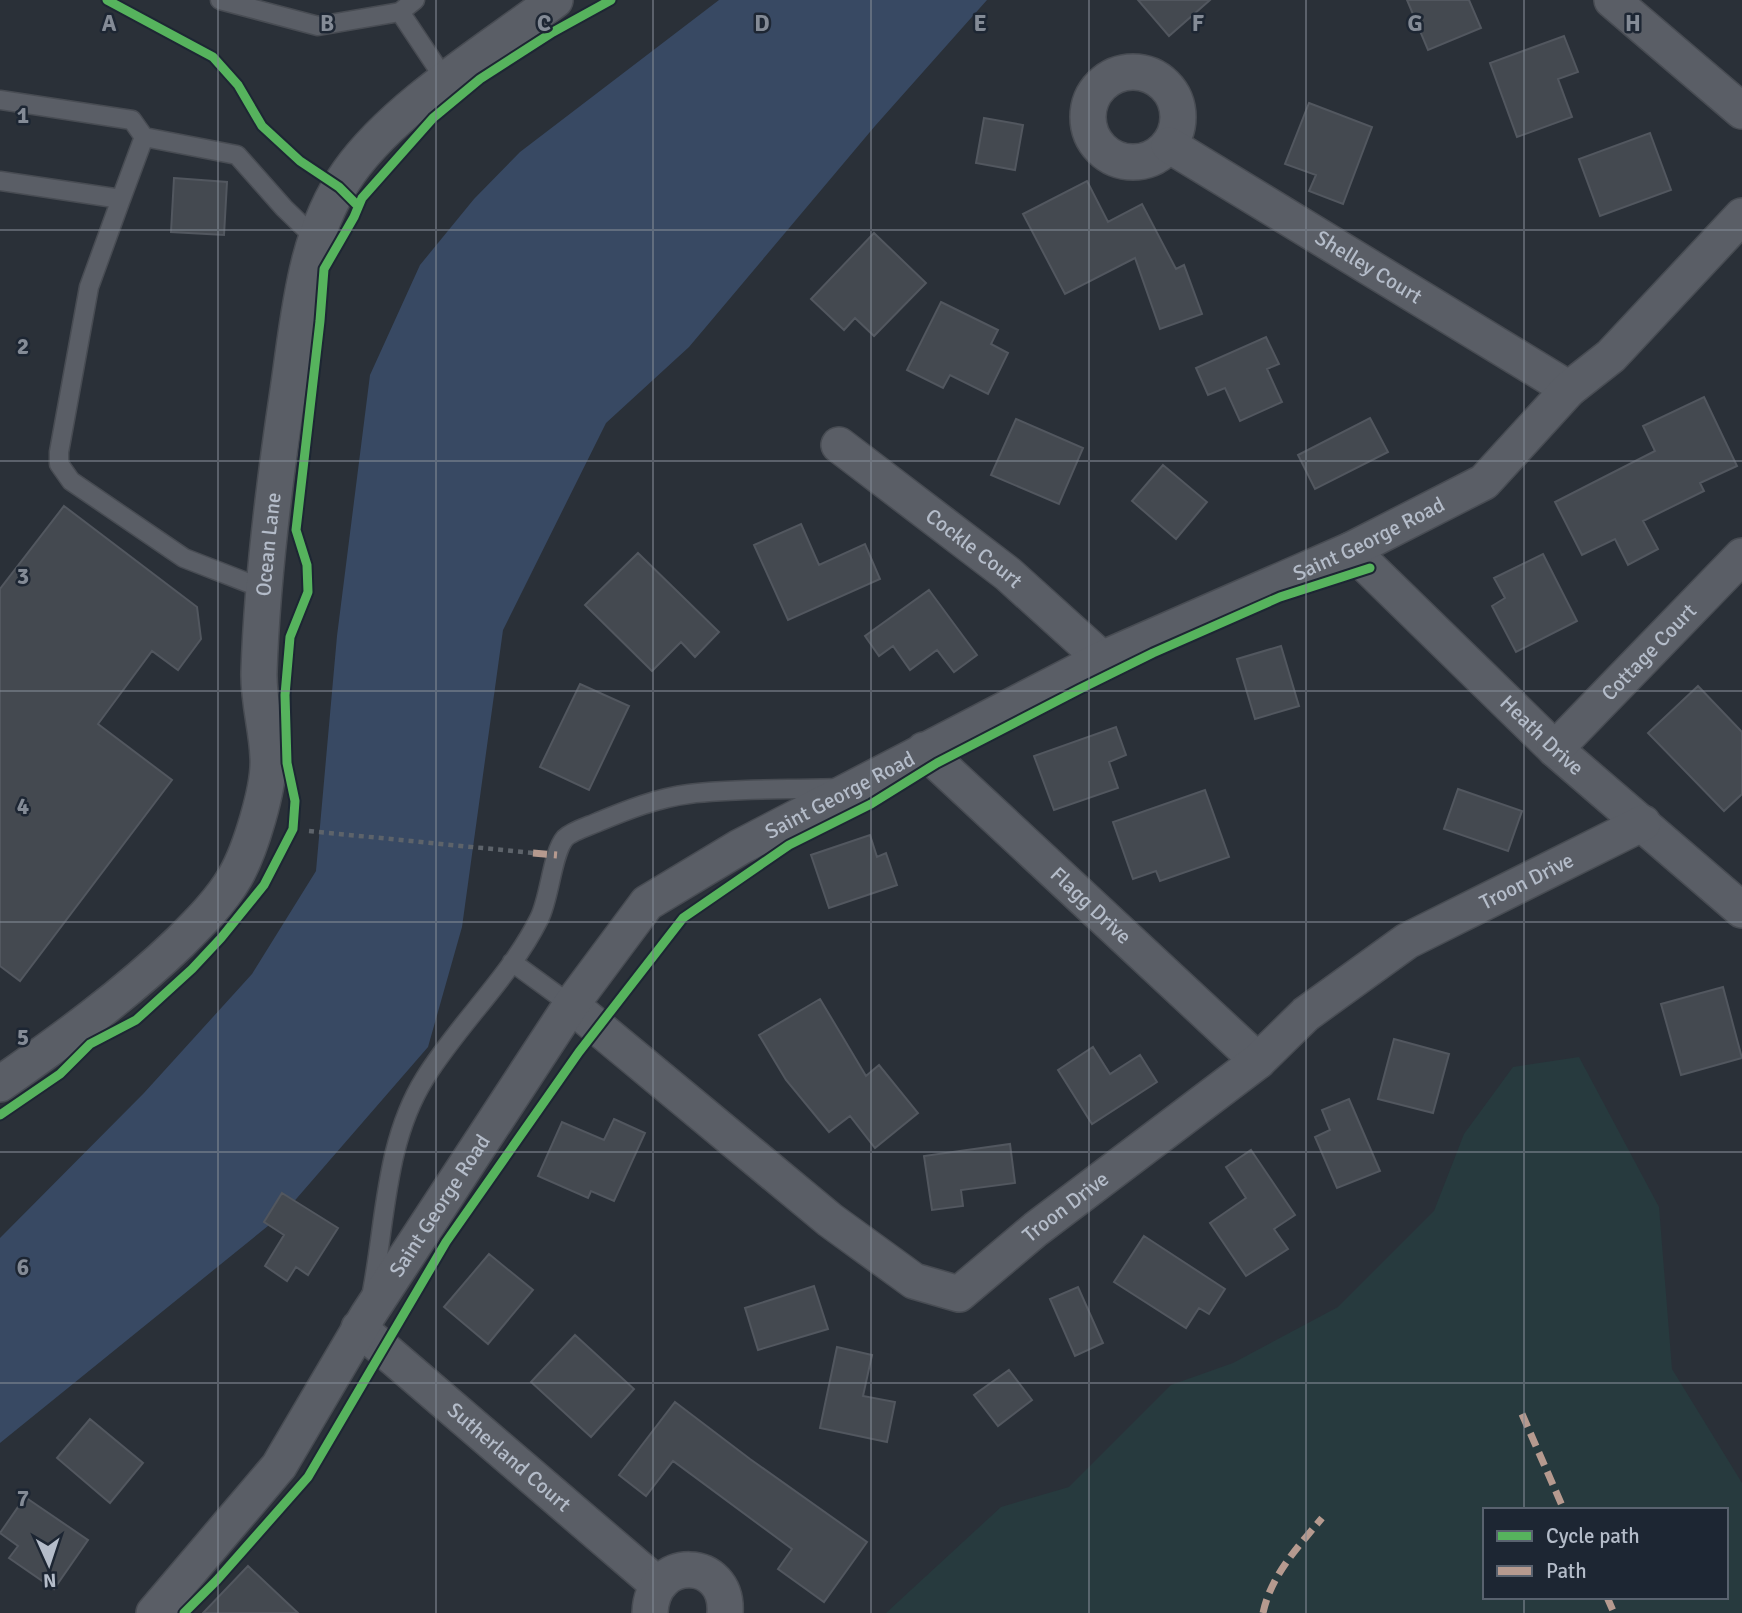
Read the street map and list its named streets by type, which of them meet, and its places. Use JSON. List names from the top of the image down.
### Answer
{
  "streets": {
    "street": [
      "Shelley Court",
      "Saint George Road",
      "Ocean Lane",
      "Cockle Court",
      "Cottage Court",
      "Heath Drive",
      "Troon Drive",
      "Flagg Drive",
      "Sutherland Court"
    ]
  },
  "crossings": [
    ["Shelley Court", "Saint George Road"],
    ["Saint George Road", "Cockle Court"],
    ["Saint George Road", "Heath Drive"],
    ["Saint George Road", "Troon Drive"],
    ["Saint George Road", "Flagg Drive"],
    ["Saint George Road", "Sutherland Court"],
    ["Cottage Court", "Heath Drive"],
    ["Heath Drive", "Troon Drive"],
    ["Troon Drive", "Flagg Drive"]
  ],
  "legend": ["Cycle path", "Path"],
  "north": "bottom",
  "grid": {
    "columns": [
      "A",
      "B",
      "C",
      "D",
      "E",
      "F",
      "G",
      "H"
    ],
    "rows": [
      "1",
      "2",
      "3",
      "4",
      "5",
      "6",
      "7"
    ]
  }
}
